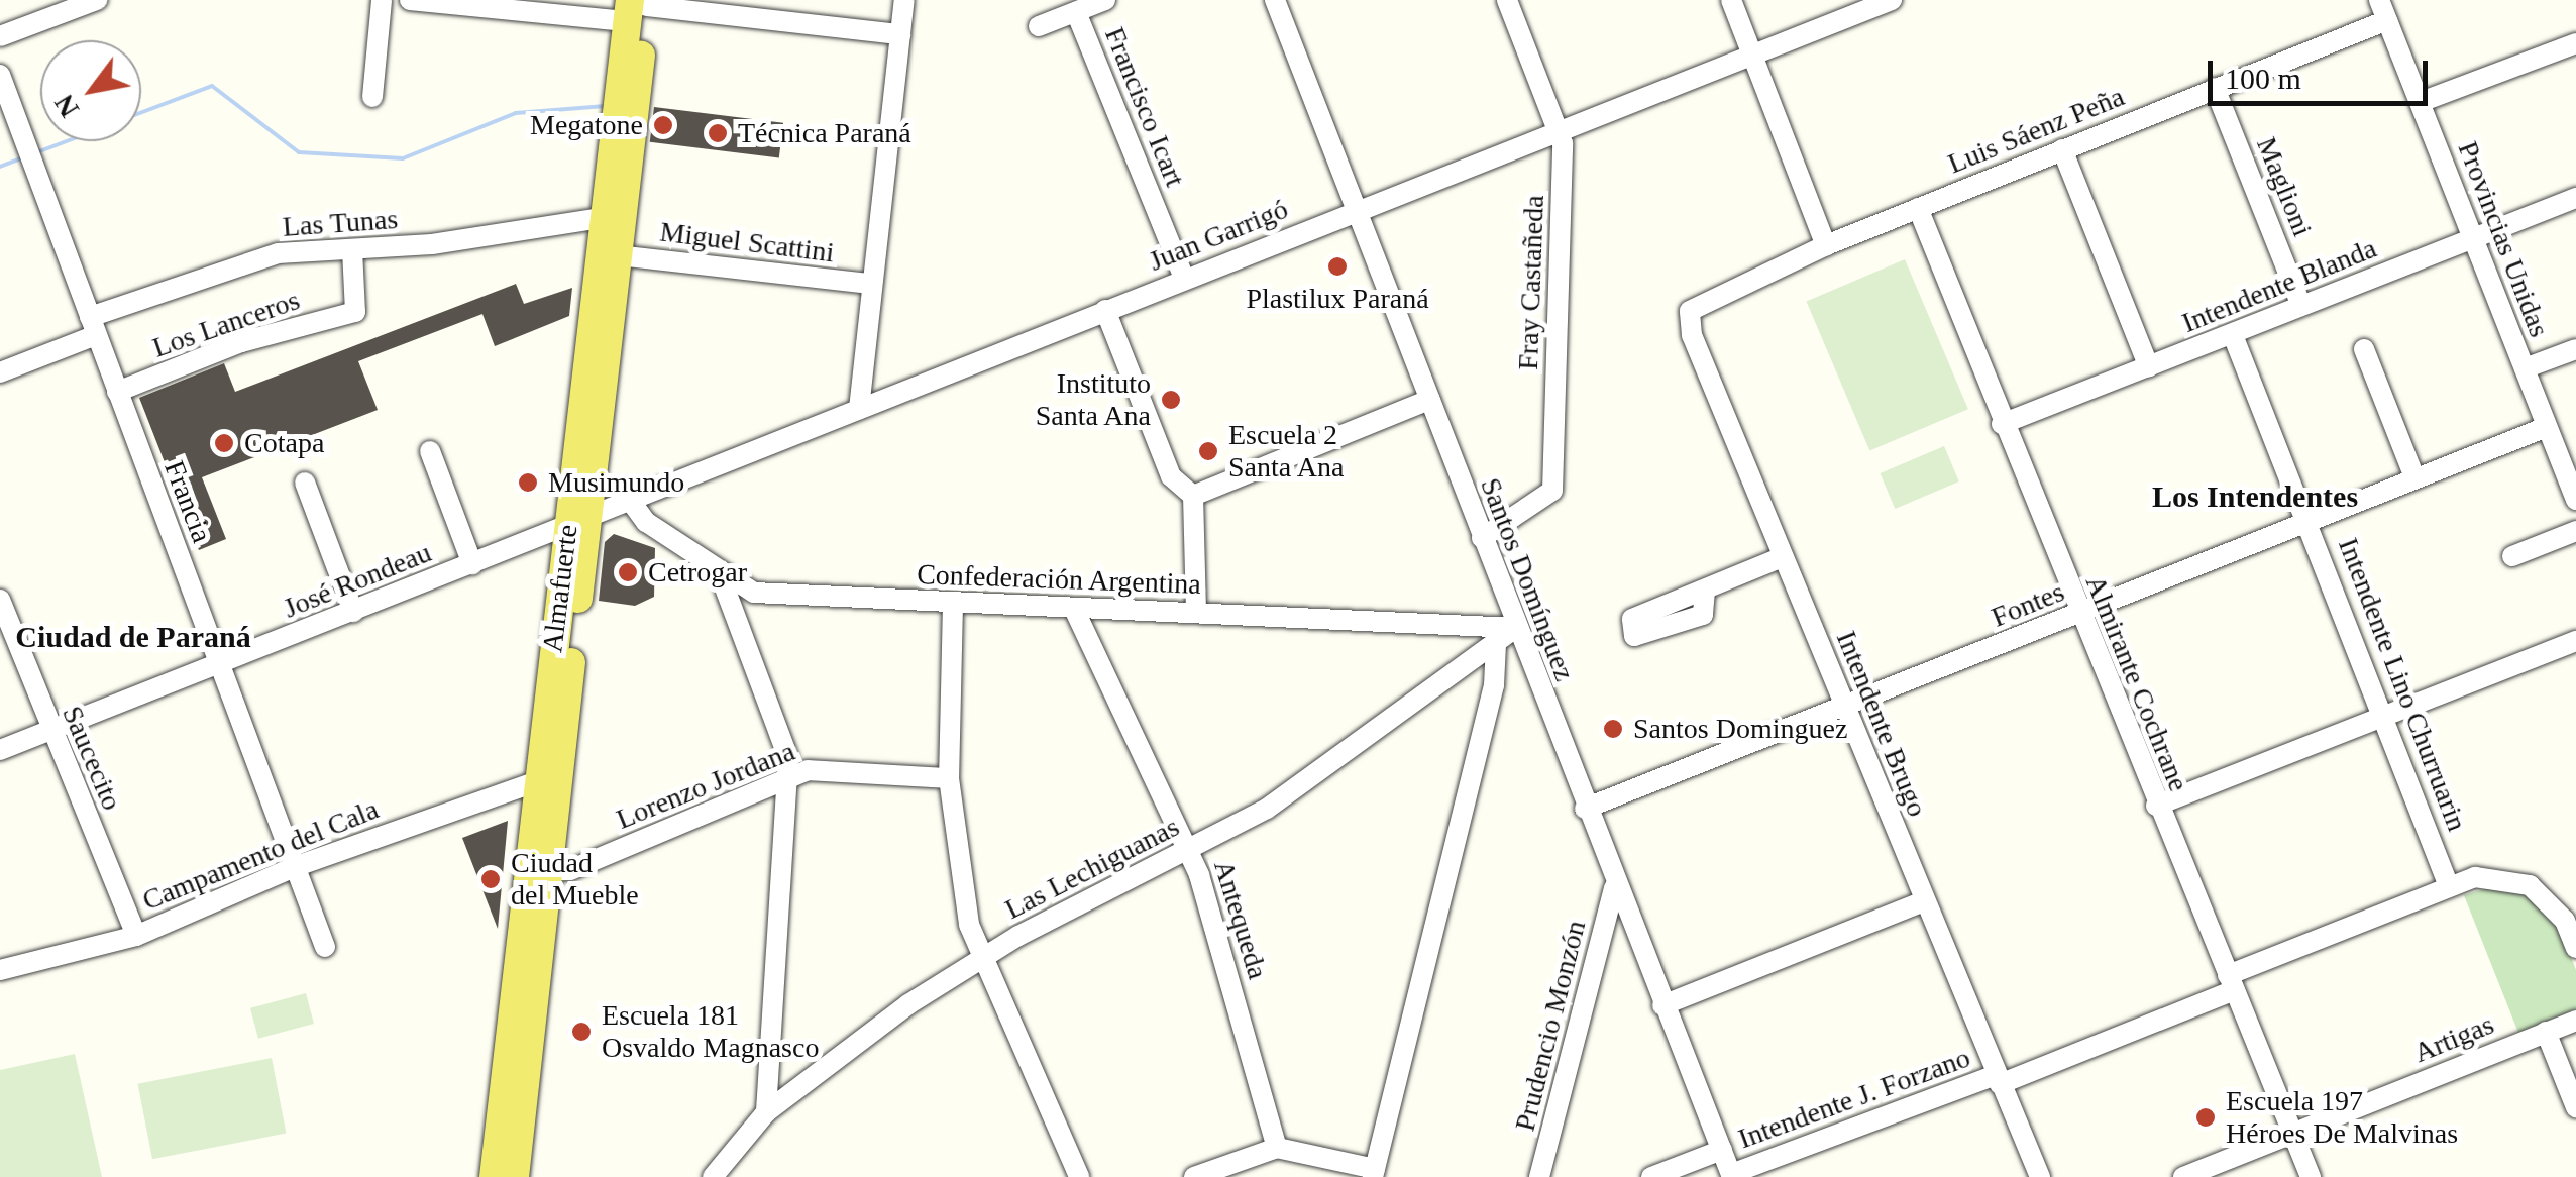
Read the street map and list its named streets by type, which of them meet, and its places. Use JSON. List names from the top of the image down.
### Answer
{
  "streets": {
    "main road": ["Almafuerte"],
    "street": [
      "Francisco Icart",
      "Luis Sáenz Peña",
      "Maglioni",
      "Las Tunas",
      "Juan Garrigó",
      "Provincias Unidas",
      "Miguel Scattini",
      "Fray Castañeda",
      "Intendente Blanda",
      "Los Lanceros",
      "Francia",
      "Confederación Argentina",
      "Santos Domínguez",
      "José Rondeau",
      "Fontes",
      "Almirante Cochrane",
      "Intendente Lino Churruarin",
      "Intendente Brugo",
      "Saucecito",
      "Lorenzo Jordana",
      "Campamento del Cala",
      "Las Lechiguanas",
      "Antequeda",
      "Prudencio Monzón",
      "Artigas",
      "Intendente J. Forzano"
    ]
  },
  "crossings": [
    ["Francisco Icart", "Juan Garrigó"],
    ["Luis Sáenz Peña", "Maglioni"],
    ["Luis Sáenz Peña", "Provincias Unidas"],
    ["Luis Sáenz Peña", "Almirante Cochrane"],
    ["Luis Sáenz Peña", "Intendente Brugo"],
    ["Maglioni", "Intendente Blanda"],
    ["Las Tunas", "Los Lanceros"],
    ["Las Tunas", "Francia"],
    ["Las Tunas", "Almafuerte"],
    ["Juan Garrigó", "Fray Castañeda"],
    ["Juan Garrigó", "Confederación Argentina"],
    ["Juan Garrigó", "Santos Domínguez"],
    ["Juan Garrigó", "José Rondeau"],
    ["Juan Garrigó", "Almafuerte"],
    ["Provincias Unidas", "Intendente Blanda"],
    ["Provincias Unidas", "Fontes"],
    ["Miguel Scattini", "Almafuerte"],
    ["Fray Castañeda", "Santos Domínguez"],
    ["Intendente Blanda", "Almirante Cochrane"],
    ["Intendente Blanda", "Intendente Lino Churruarin"],
    ["Los Lanceros", "Francia"],
    ["Francia", "José Rondeau"],
    ["Francia", "Campamento del Cala"],
    ["Confederación Argentina", "Santos Domínguez"],
    ["Confederación Argentina", "Las Lechiguanas"],
    ["Confederación Argentina", "Antequeda"],
    ["Santos Domínguez", "Fontes"],
    ["Santos Domínguez", "Las Lechiguanas"],
    ["Santos Domínguez", "Prudencio Monzón"],
    ["Santos Domínguez", "Intendente J. Forzano"],
    ["José Rondeau", "Almafuerte"],
    ["José Rondeau", "Saucecito"],
    ["Almafuerte", "Lorenzo Jordana"],
    ["Almafuerte", "Campamento del Cala"],
    ["Fontes", "Almirante Cochrane"],
    ["Fontes", "Intendente Lino Churruarin"],
    ["Fontes", "Intendente Brugo"],
    ["Almirante Cochrane", "Artigas"],
    ["Almirante Cochrane", "Intendente J. Forzano"],
    ["Intendente Lino Churruarin", "Intendente J. Forzano"],
    ["Intendente Brugo", "Intendente J. Forzano"],
    ["Saucecito", "Campamento del Cala"],
    ["Las Lechiguanas", "Antequeda"]
  ],
  "districts": ["Los Intendentes", "Ciudad de Paraná"],
  "places": [
    "Megatone",
    "Técnica Paraná",
    "Plastilux Paraná",
    "Instituto Santa Ana",
    "Cotapa",
    "Escuela 2 Santa Ana",
    "Musimundo",
    "Cetrogar",
    "Santos Dominguez",
    "Ciudad del Mueble",
    "Escuela 181 Osvaldo Magnasco",
    "Escuela 197 Héroes De Malvinas"
  ],
  "scale_bar": "100 m",
  "north": "bottom left"
}
